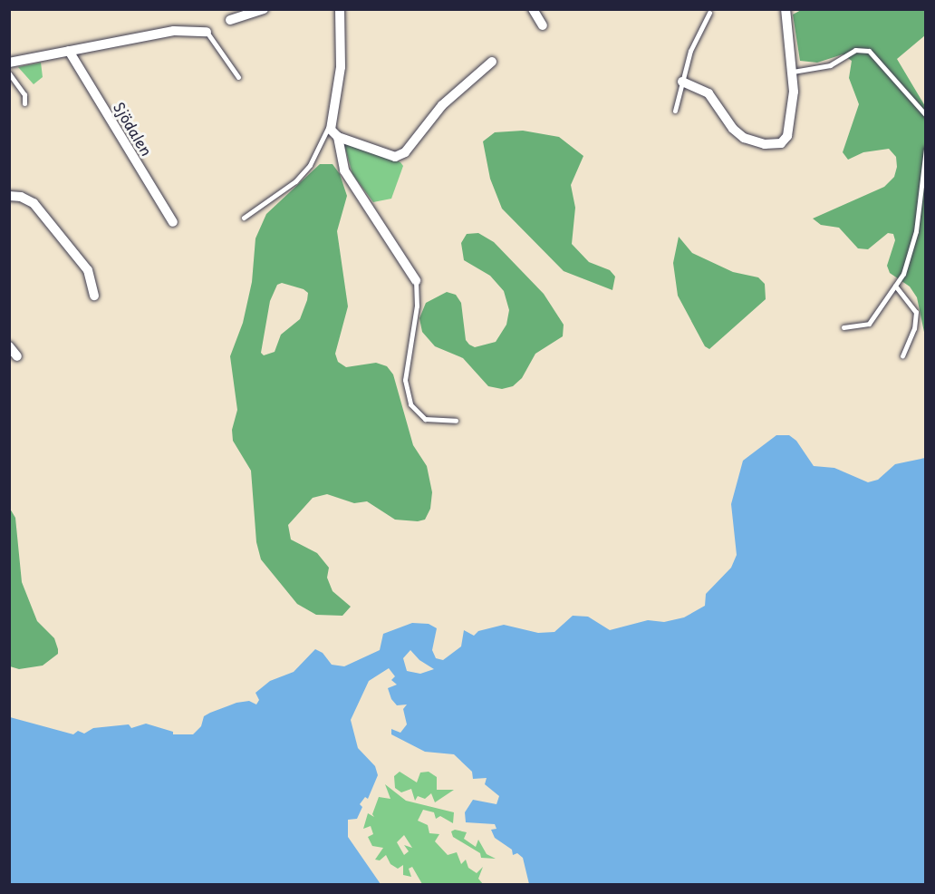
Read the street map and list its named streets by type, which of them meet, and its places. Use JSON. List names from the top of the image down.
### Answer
{
  "streets": {
    "street": ["Sjödalen"]
  }
}
